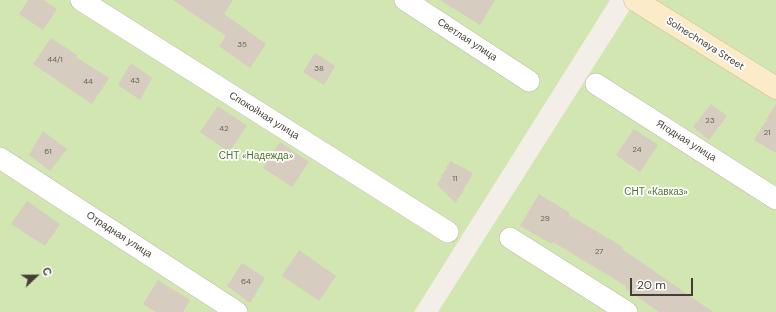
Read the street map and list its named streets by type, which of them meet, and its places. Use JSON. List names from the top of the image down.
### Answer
{
  "streets": {
    "street": [
      "Светлая улица",
      "Solnechnaya Street",
      "Спокойная улица",
      "Ягодная улица",
      "Отрадная улица"
    ]
  },
  "parks": ["СНТ «Надежда»", "СНТ «Кавказ»"],
  "house_numbers": [
    "35",
    "44/1",
    "38",
    "43",
    "44",
    "23",
    "42",
    "21",
    "24",
    "61",
    "11",
    "29",
    "27",
    "64"
  ],
  "scale_bar": "20 m",
  "north": "right"
}
